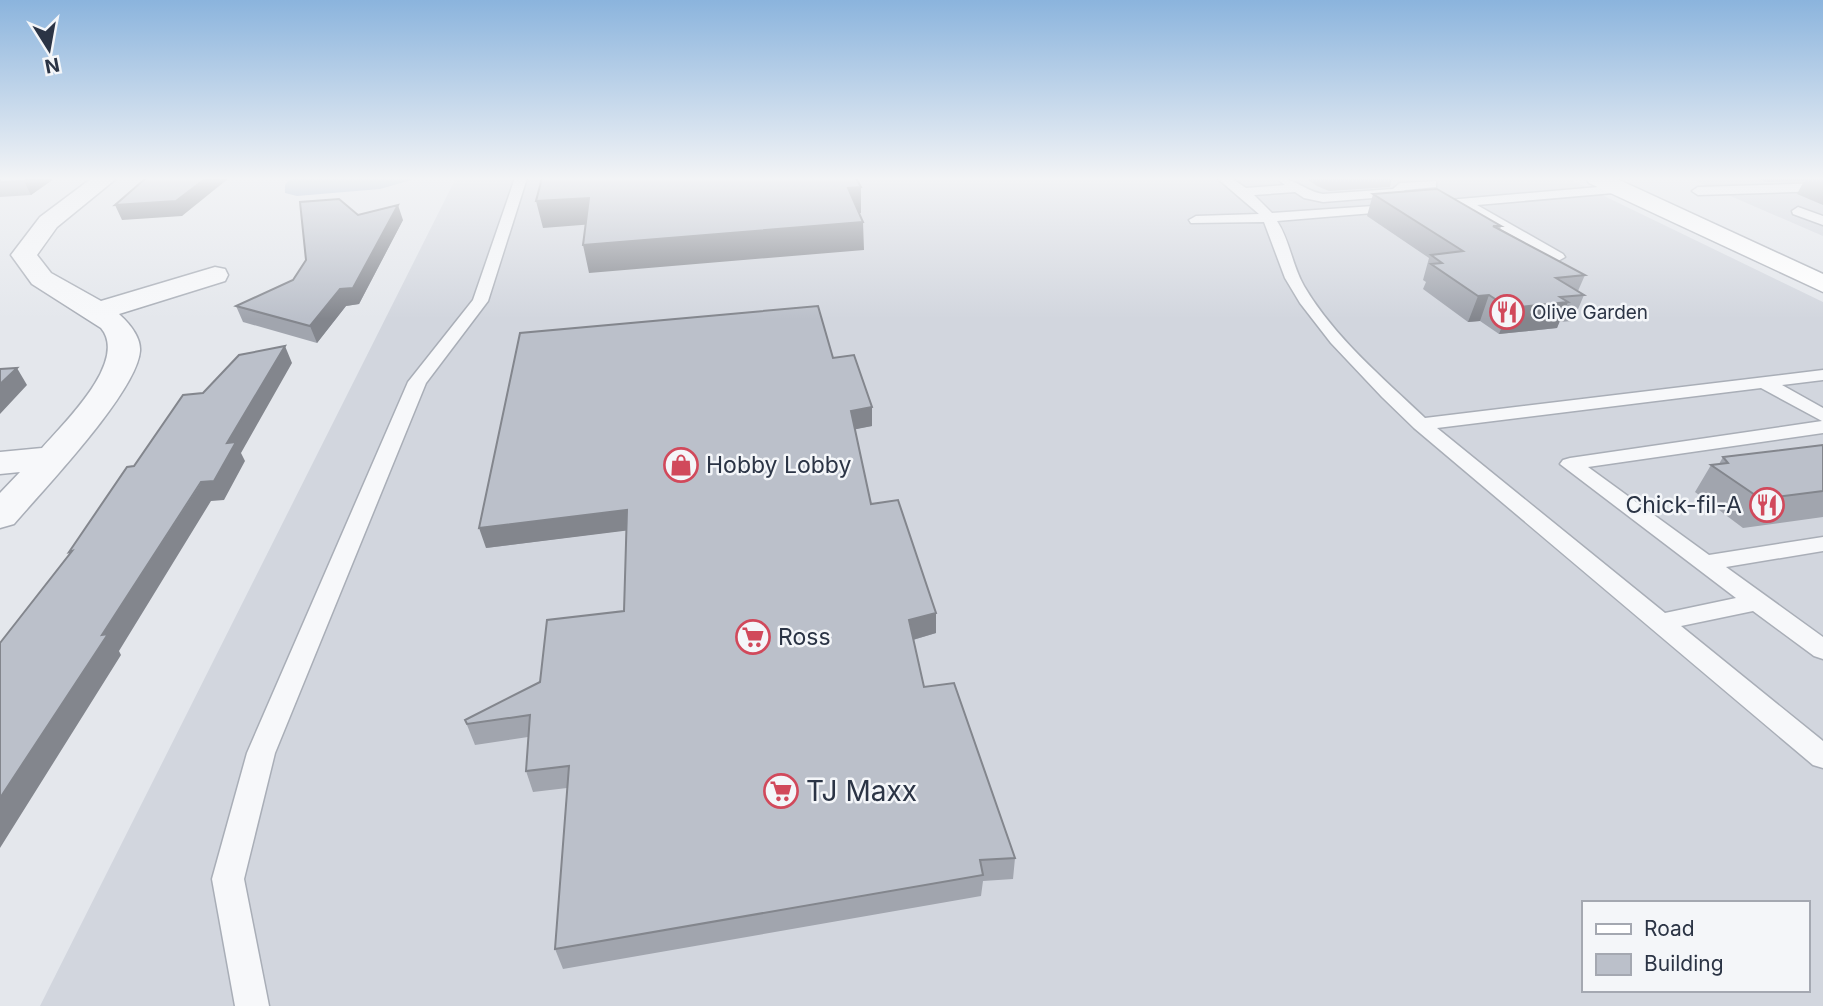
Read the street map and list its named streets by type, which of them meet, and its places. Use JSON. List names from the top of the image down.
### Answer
{
  "places": {
    "restaurant": ["Olive Garden", "Chick-fil-A"],
    "shop": ["Hobby Lobby"],
    "supermarket": ["Ross", "TJ Maxx"]
  },
  "legend": ["Road", "Building"],
  "north": "bottom"
}
